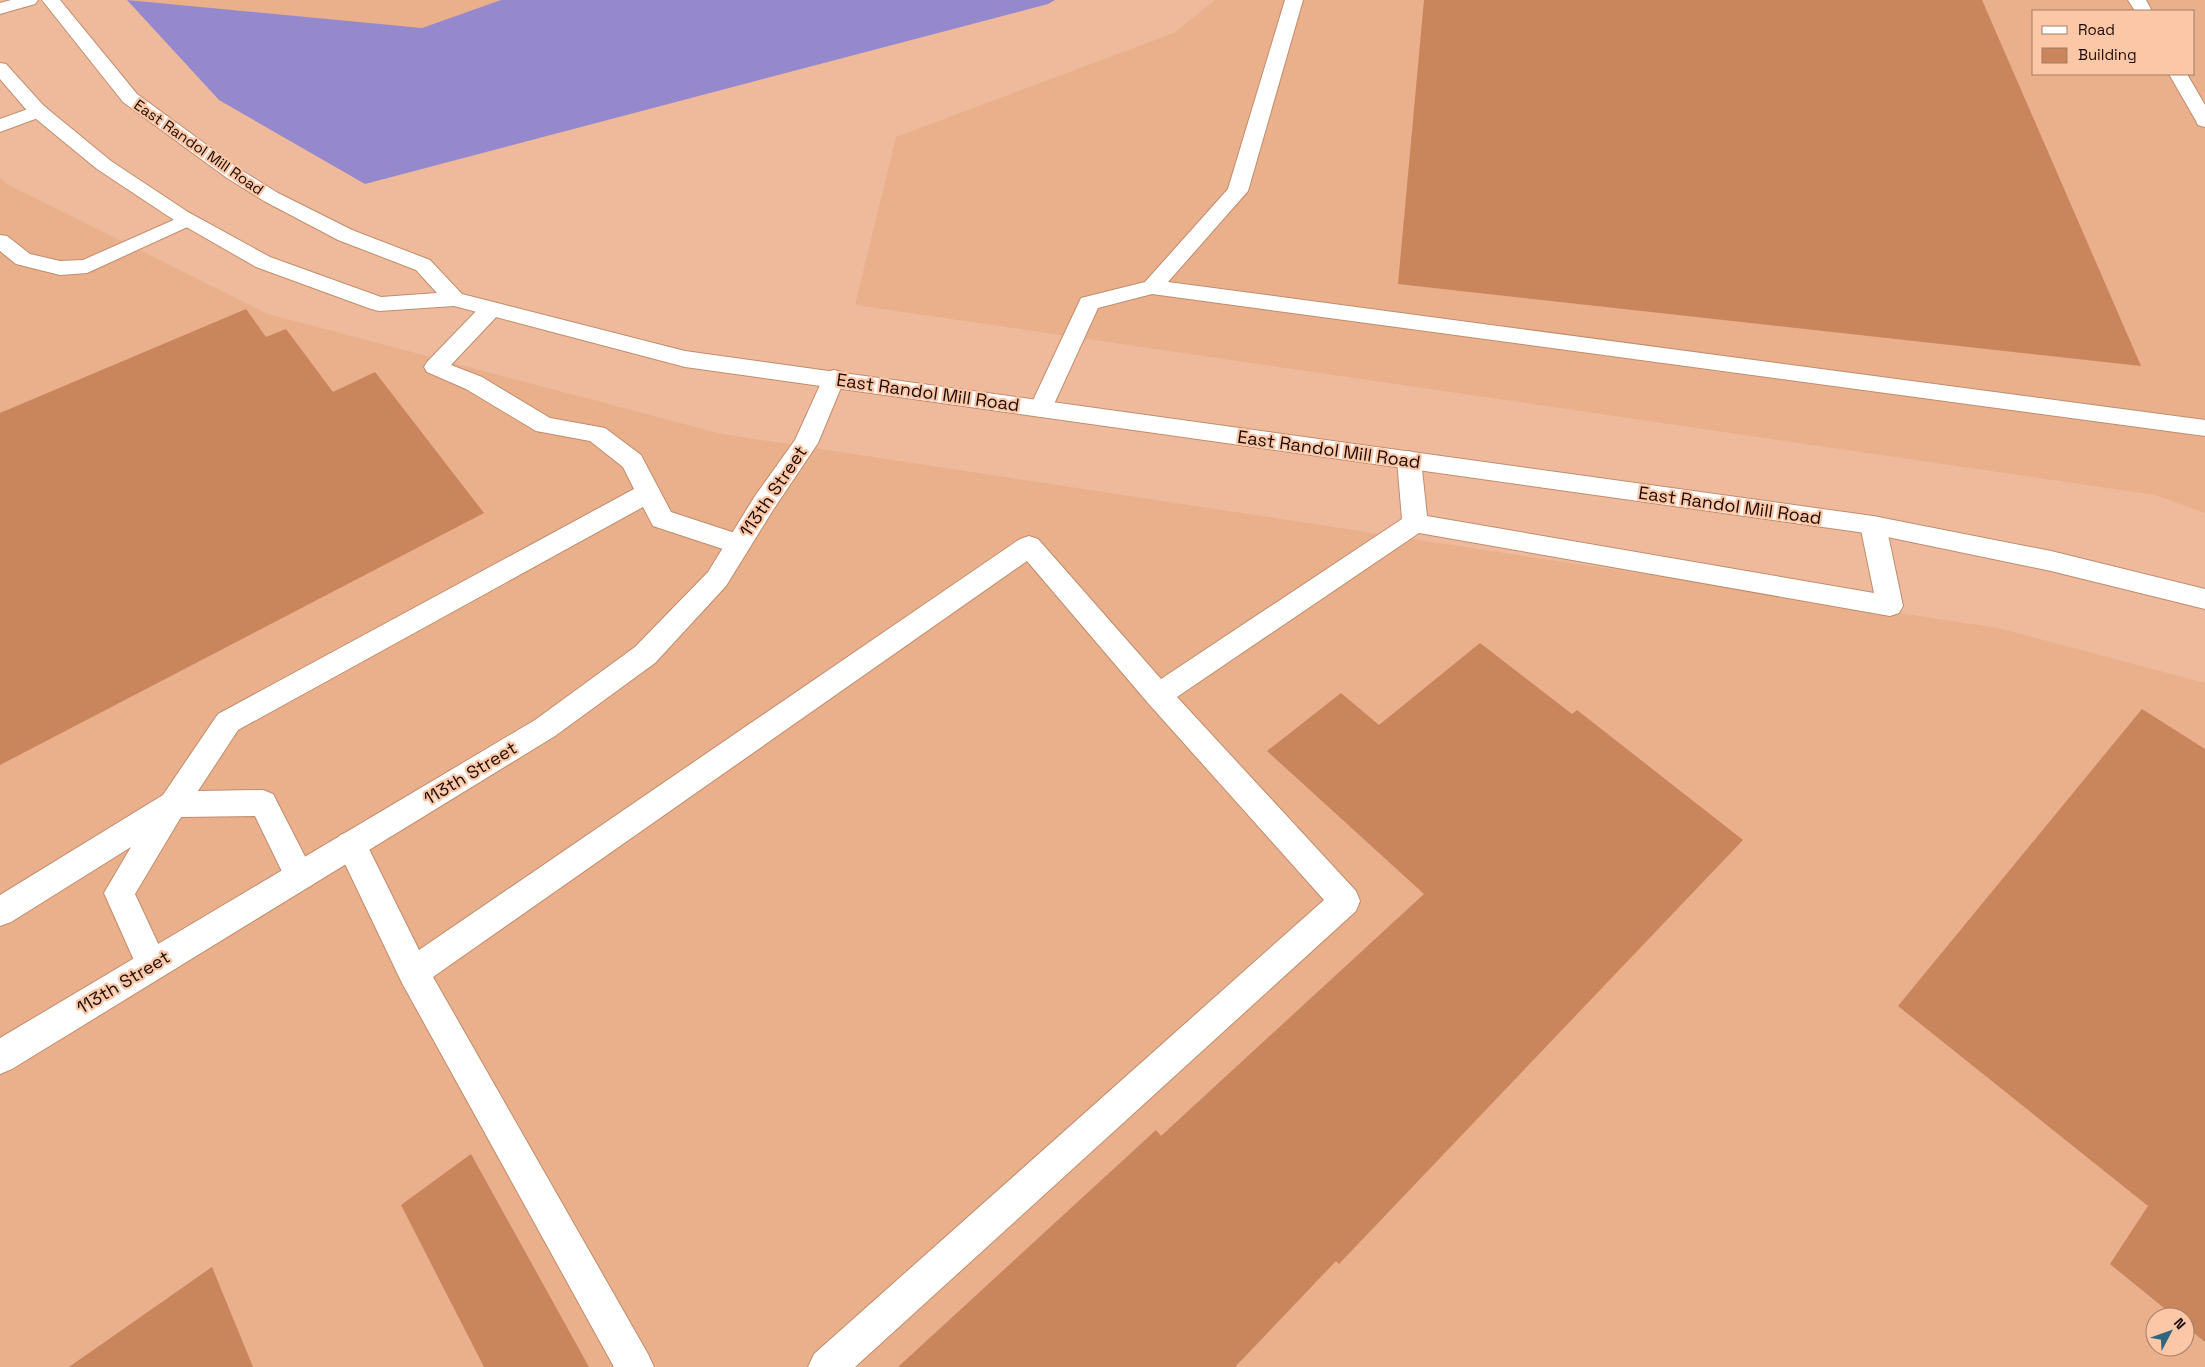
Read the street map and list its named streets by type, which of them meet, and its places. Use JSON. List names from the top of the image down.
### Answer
{
  "streets": {
    "street": ["East Randol Mill Road", "113th Street"]
  },
  "crossings": [
    ["East Randol Mill Road", "113th Street"]
  ],
  "legend": ["Road", "Building"],
  "north": "top right"
}
